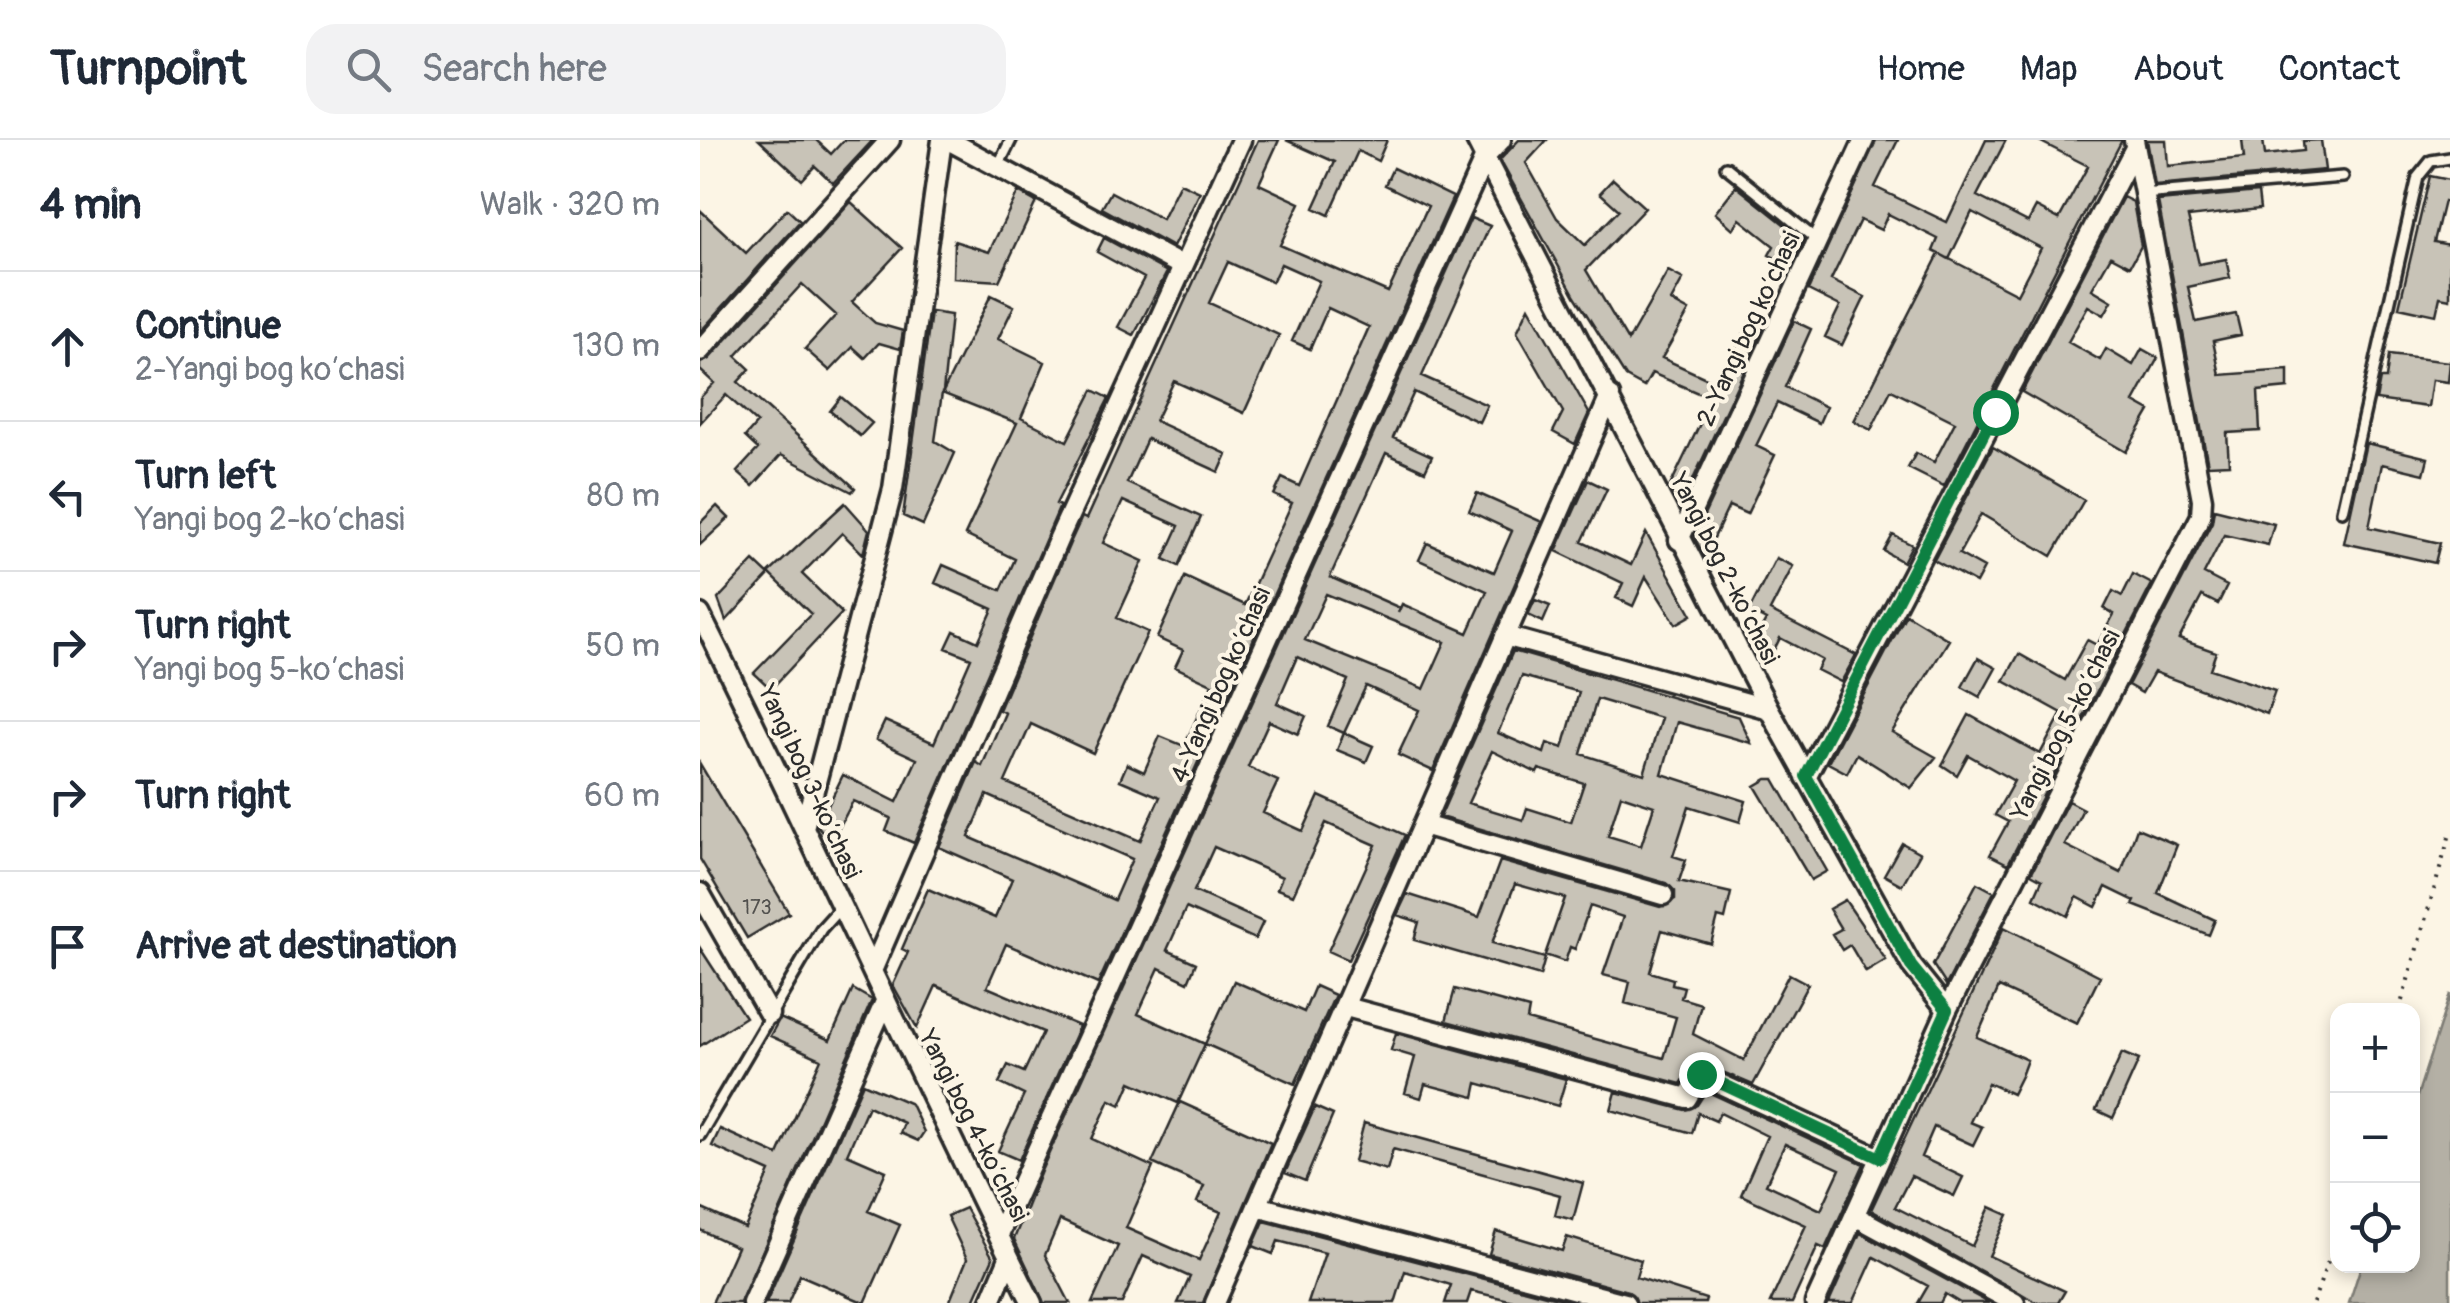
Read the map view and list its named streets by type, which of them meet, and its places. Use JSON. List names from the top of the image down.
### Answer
{
  "streets": {
    "street": [
      "2-Yangi bog koʼchasi",
      "Yangi bog 2-koʼchasi",
      "4-Yangi bog koʼchasi",
      "Yangi bog 5-koʼchasi",
      "Yangi bog 3-koʼchasi",
      "Yangi bog 4-koʼchasi"
    ]
  },
  "crossings": [
    ["2-Yangi bog koʼchasi", "Yangi bog 2-koʼchasi"],
    ["Yangi bog 2-koʼchasi", "4-Yangi bog koʼchasi"],
    ["Yangi bog 2-koʼchasi", "Yangi bog 5-koʼchasi"],
    ["4-Yangi bog koʼchasi", "Yangi bog 4-koʼchasi"],
    ["Yangi bog 3-koʼchasi", "Yangi bog 4-koʼchasi"]
  ],
  "house_numbers": ["173"],
  "page": {
    "header": "Turnpoint",
    "search": "Search here",
    "nav": [
      "Home",
      "Map",
      "About",
      "Contact"
    ],
    "heading": ["4 min", "Walk · 320 m"],
    "list": [
      ["Continue", "2-Yangi bog koʼchasi", "130 m"],
      ["Turn left", "Yangi bog 2-koʼchasi", "80 m"],
      ["Turn right", "Yangi bog 5-koʼchasi", "50 m"],
      ["Turn right", "60 m"],
      "Arrive at destination"
    ],
    "map_buttons": ["+", "−"]
  }
}
